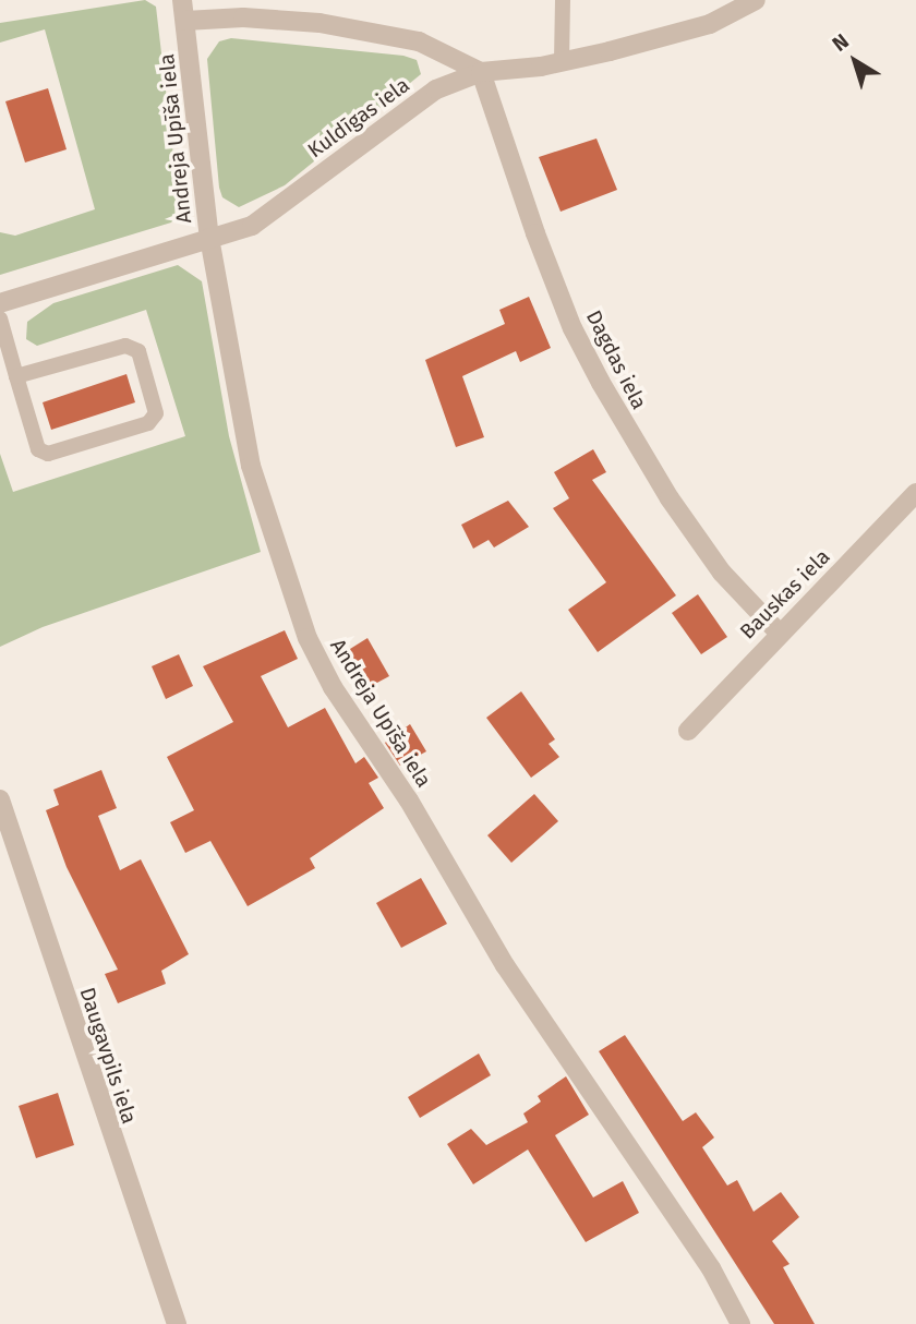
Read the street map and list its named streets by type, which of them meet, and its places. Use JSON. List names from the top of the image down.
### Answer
{
  "streets": {
    "street": [
      "Kuldīgas iela",
      "Andreja Upīša iela",
      "Dagdas iela",
      "Bauskas iela",
      "Daugavpils iela"
    ]
  },
  "crossings": [
    ["Kuldīgas iela", "Andreja Upīša iela"],
    ["Kuldīgas iela", "Dagdas iela"],
    ["Dagdas iela", "Bauskas iela"]
  ],
  "north": "top left"
}
